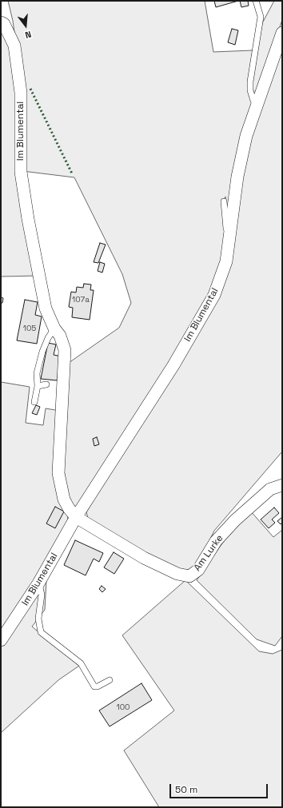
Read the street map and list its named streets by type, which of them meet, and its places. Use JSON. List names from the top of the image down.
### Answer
{
  "streets": {
    "street": ["Im Blumental", "Am Lurke"]
  },
  "crossings": [
    ["Im Blumental", "Am Lurke"]
  ],
  "house_numbers": ["107a", "105", "100"],
  "scale_bar": "50 m",
  "north": "bottom"
}
